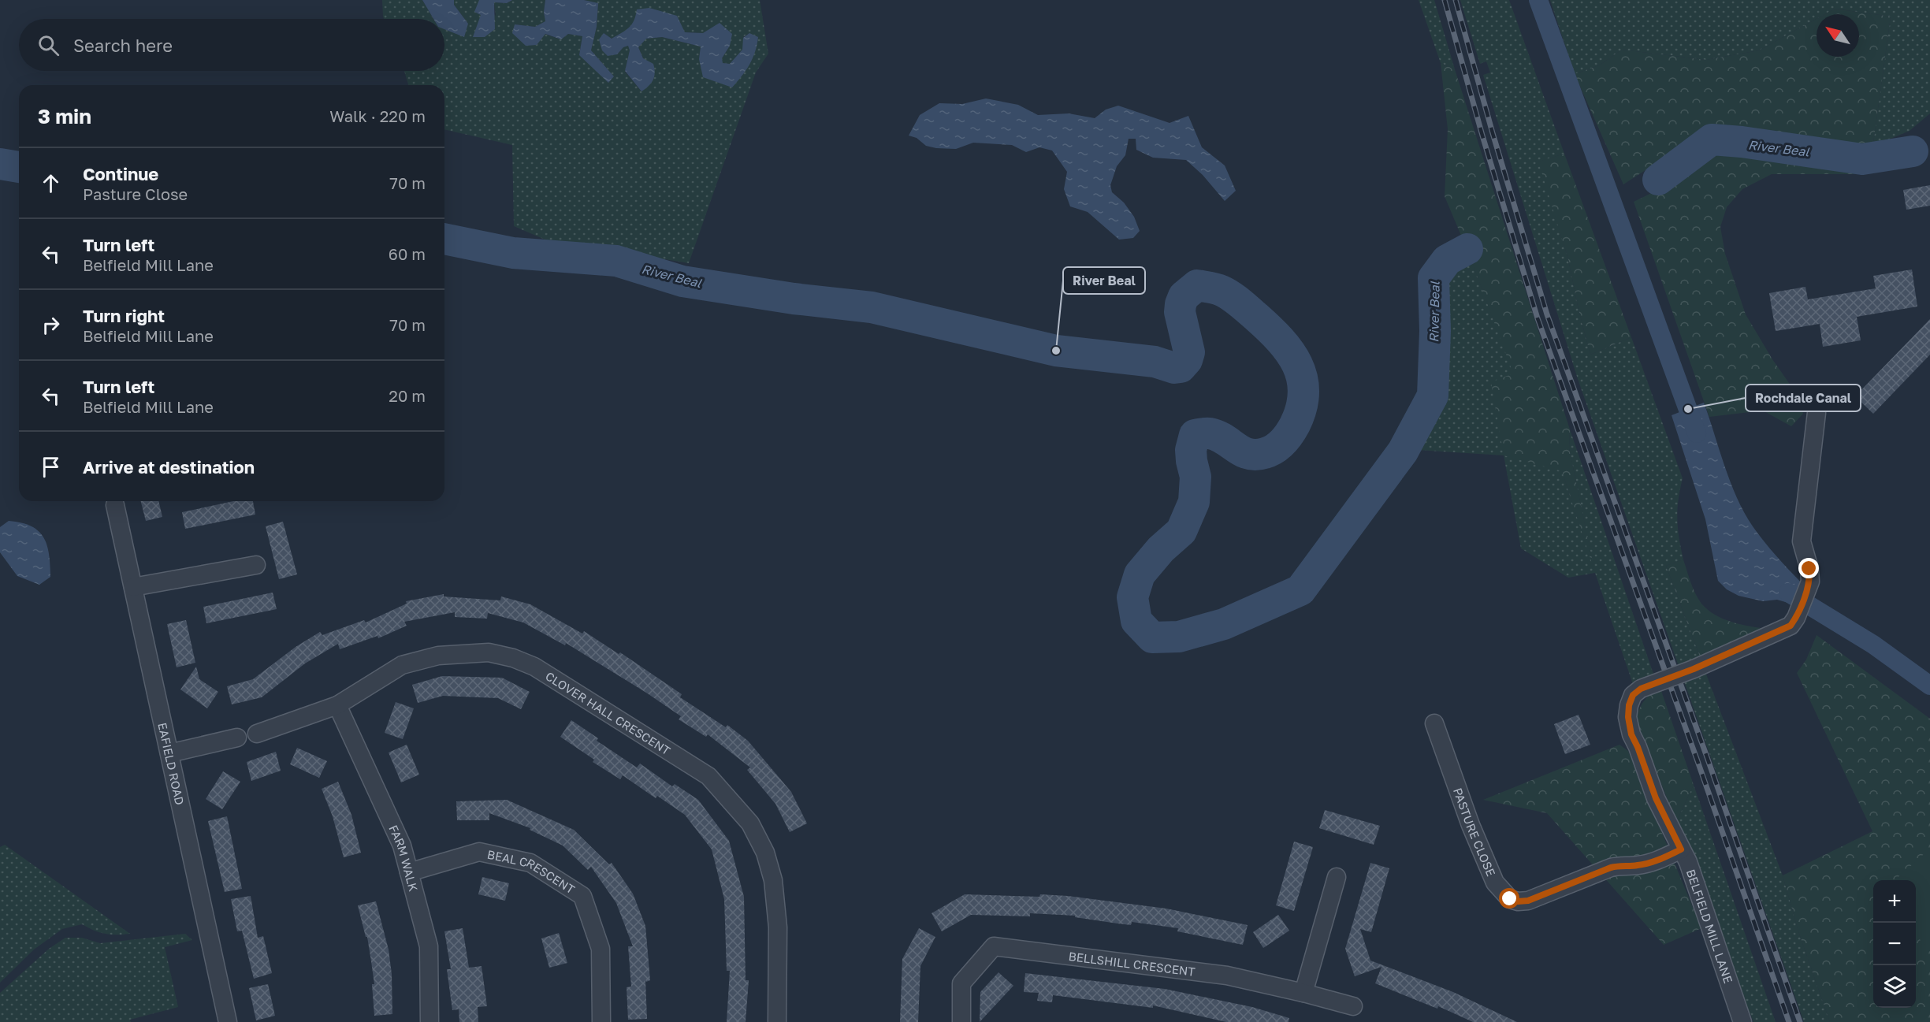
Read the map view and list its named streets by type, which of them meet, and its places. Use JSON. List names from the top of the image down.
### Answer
{
  "streets": {
    "street": [
      "CLOVER HALL CRESCENT",
      "EAFIELD ROAD",
      "PASTURE CLOSE",
      "FARM WALK",
      "BEAL CRESCENT",
      "BELFIELD MILL LANE",
      "BELLSHILL CRESCENT"
    ]
  },
  "crossings": [
    ["CLOVER HALL CRESCENT", "FARM WALK"],
    ["PASTURE CLOSE", "BELFIELD MILL LANE"],
    ["FARM WALK", "BEAL CRESCENT"]
  ],
  "water": ["River Beal"],
  "places": ["River Beal", "Rochdale Canal"],
  "north": "top left",
  "page": {
    "search": "Search here",
    "heading": ["3 min", "Walk · 220 m"],
    "list": [
      ["Continue", "Pasture Close", "70 m"],
      ["Turn left", "Belfield Mill Lane", "60 m"],
      ["Turn right", "Belfield Mill Lane", "70 m"],
      ["Turn left", "Belfield Mill Lane", "20 m"],
      "Arrive at destination"
    ],
    "map_buttons": ["+", "−"]
  }
}
